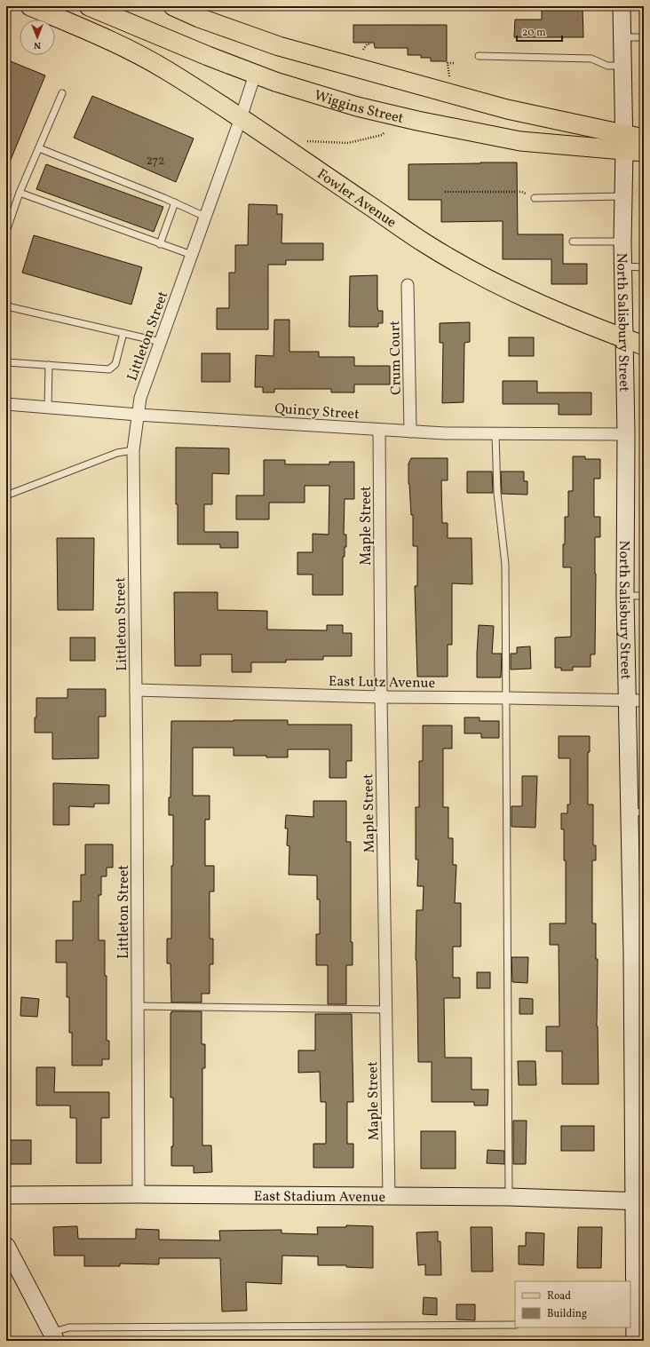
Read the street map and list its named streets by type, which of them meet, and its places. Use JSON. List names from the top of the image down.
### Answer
{
  "streets": {
    "main road": ["Wiggins Street", "Fowler Avenue"],
    "street": [
      "North Salisbury Street",
      "Littleton Street",
      "Crum Court",
      "Quincy Street",
      "Maple Street",
      "East Lutz Avenue",
      "East Stadium Avenue"
    ]
  },
  "crossings": [
    ["Wiggins Street", "North Salisbury Street"],
    ["Wiggins Street", "Littleton Street"],
    ["Fowler Avenue", "North Salisbury Street"],
    ["Fowler Avenue", "Littleton Street"],
    ["North Salisbury Street", "Quincy Street"],
    ["North Salisbury Street", "East Lutz Avenue"],
    ["North Salisbury Street", "East Stadium Avenue"],
    ["Littleton Street", "Quincy Street"],
    ["Littleton Street", "East Lutz Avenue"],
    ["Littleton Street", "East Stadium Avenue"],
    ["Crum Court", "Quincy Street"],
    ["Quincy Street", "Maple Street"],
    ["Maple Street", "East Lutz Avenue"],
    ["Maple Street", "East Stadium Avenue"]
  ],
  "house_numbers": ["272"],
  "legend": ["Road", "Building"],
  "scale_bar": "20 m",
  "north": "bottom"
}
